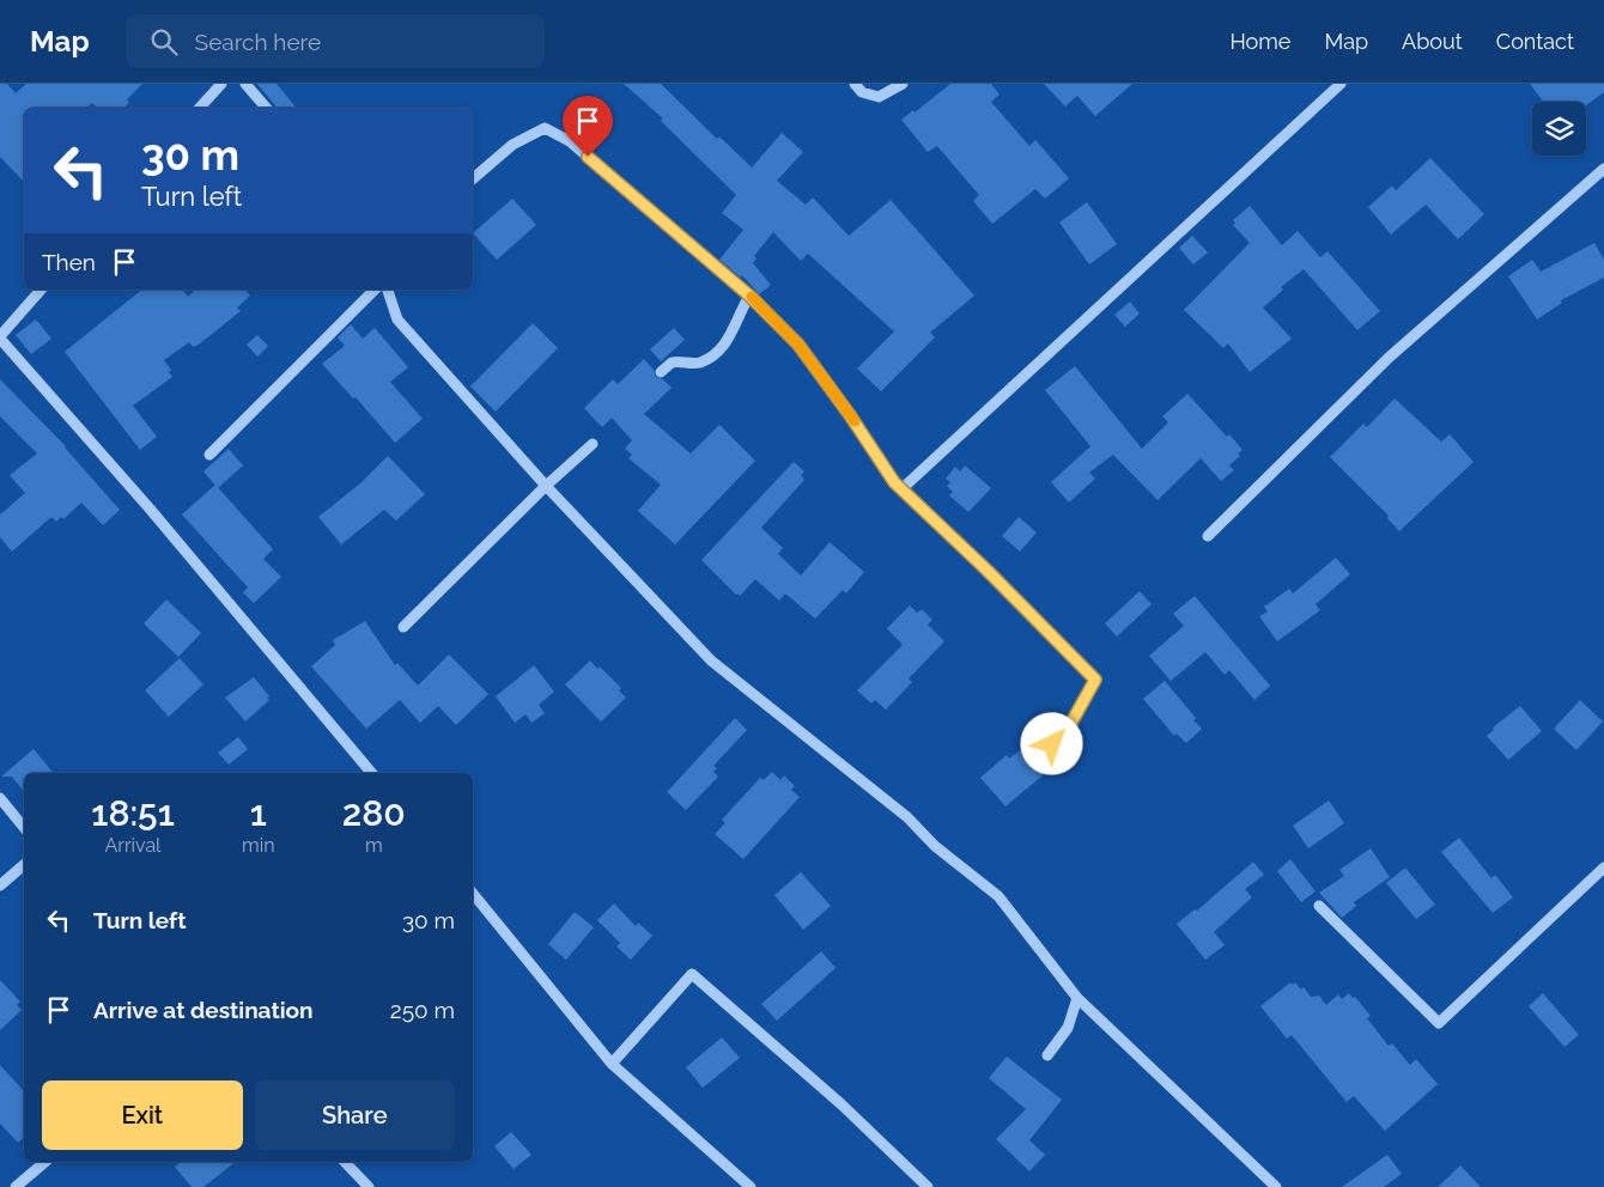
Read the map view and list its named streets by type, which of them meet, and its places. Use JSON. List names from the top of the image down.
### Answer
{
  "page": {
    "header": "Map",
    "search": "Search here",
    "nav": [
      "Home",
      "Map",
      "About",
      "Contact"
    ],
    "turn": ["30 m", "Turn left"],
    "then": "Then",
    "eta": [
      "18:51",
      "Arrival",
      "1",
      "min",
      "280",
      "m"
    ],
    "list": [
      {
        "name": "Turn left",
        "value": "30 m"
      },
      {
        "name": "Arrive at destination",
        "value": "250 m"
      }
    ],
    "buttons": ["Exit", "Share"]
  }
}
